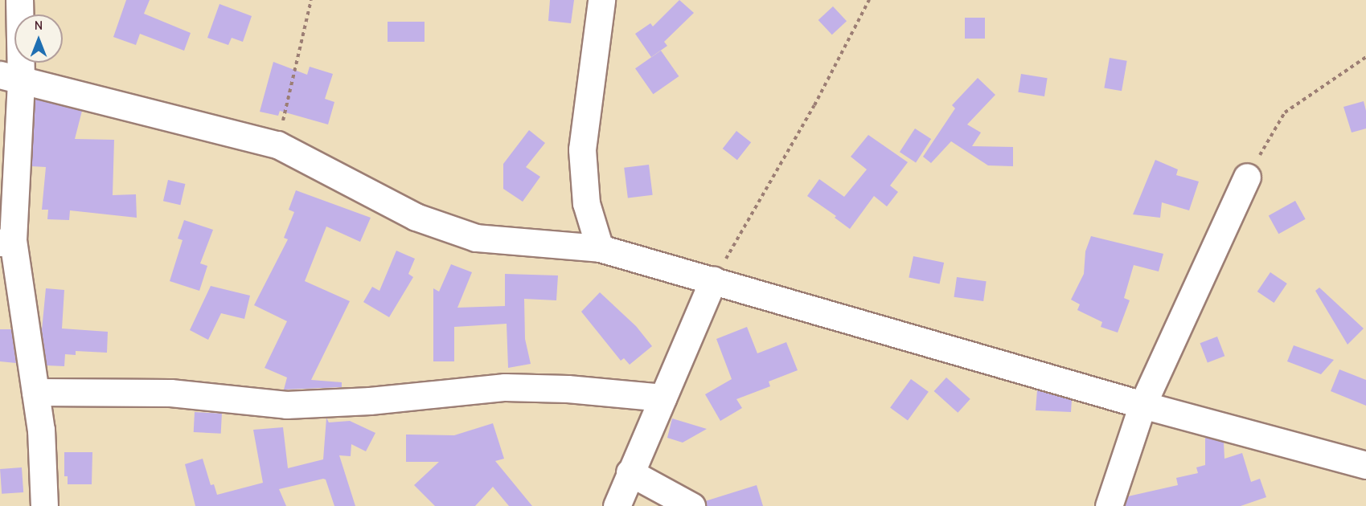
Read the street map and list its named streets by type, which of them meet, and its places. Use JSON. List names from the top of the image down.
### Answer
{
  "north": "top"
}
